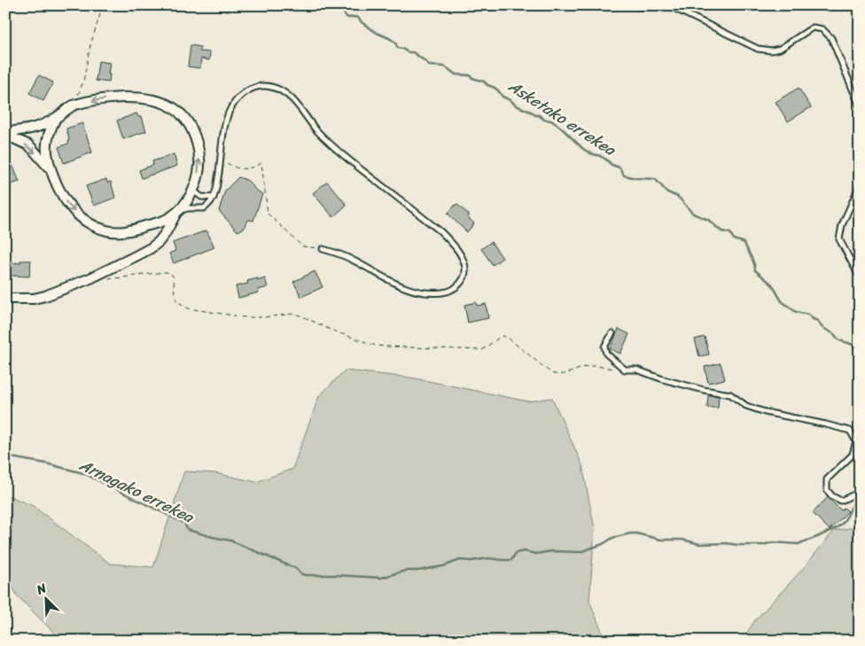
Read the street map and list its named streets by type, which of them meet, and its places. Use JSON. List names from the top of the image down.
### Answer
{
  "water": ["Asketako errekea", "Arnagako errekea"],
  "north": "top left"
}
